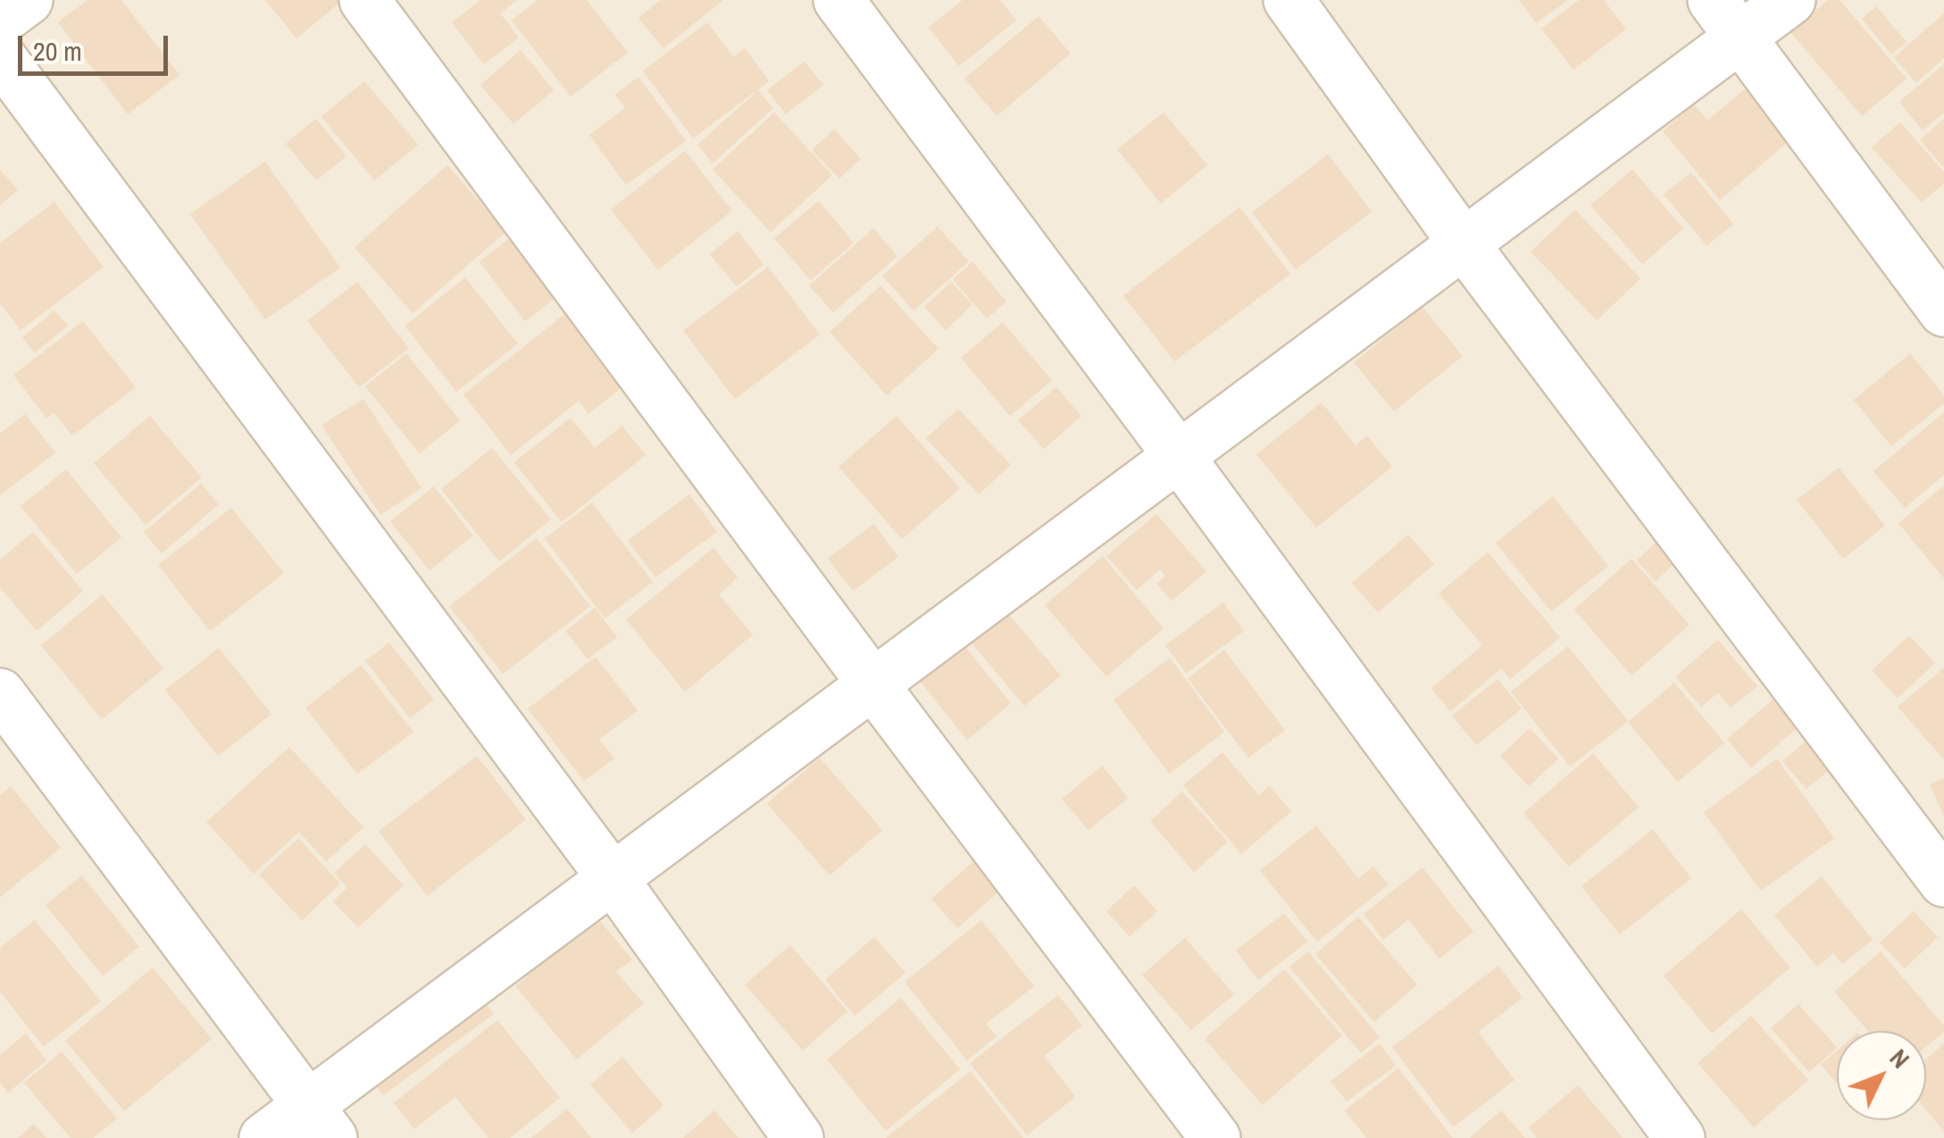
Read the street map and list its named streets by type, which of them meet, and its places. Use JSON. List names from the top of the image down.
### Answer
{
  "scale_bar": "20 m",
  "north": "top right"
}
